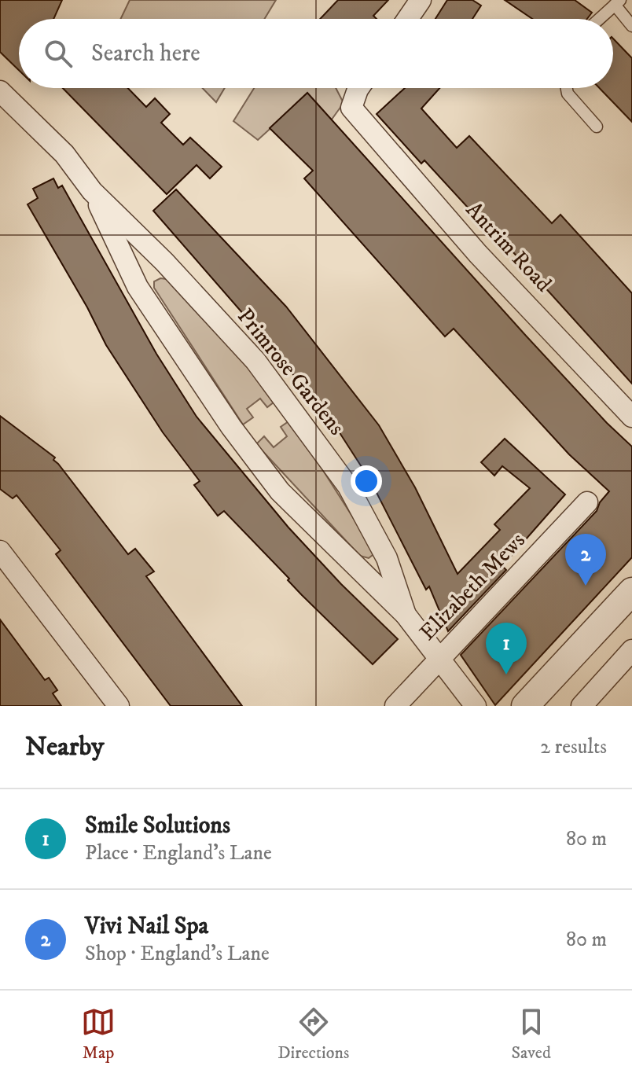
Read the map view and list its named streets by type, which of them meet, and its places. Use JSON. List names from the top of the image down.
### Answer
{
  "streets": {
    "street": ["Antrim Road", "Primrose Gardens", "Elizabeth Mews"]
  },
  "crossings": [
    ["Primrose Gardens", "Elizabeth Mews"]
  ],
  "page": {
    "search": "Search here",
    "pins": ["2", "1"],
    "heading": ["Nearby", "2 results"],
    "list": [
      {
        "mark": "1",
        "name": "Smile Solutions",
        "note": "Place · England's Lane",
        "value": "80 m"
      },
      {
        "mark": "2",
        "name": "Vivi Nail Spa",
        "note": "Shop · England's Lane",
        "value": "80 m"
      }
    ],
    "nav": ["Map", "Directions", "Saved"]
  }
}
